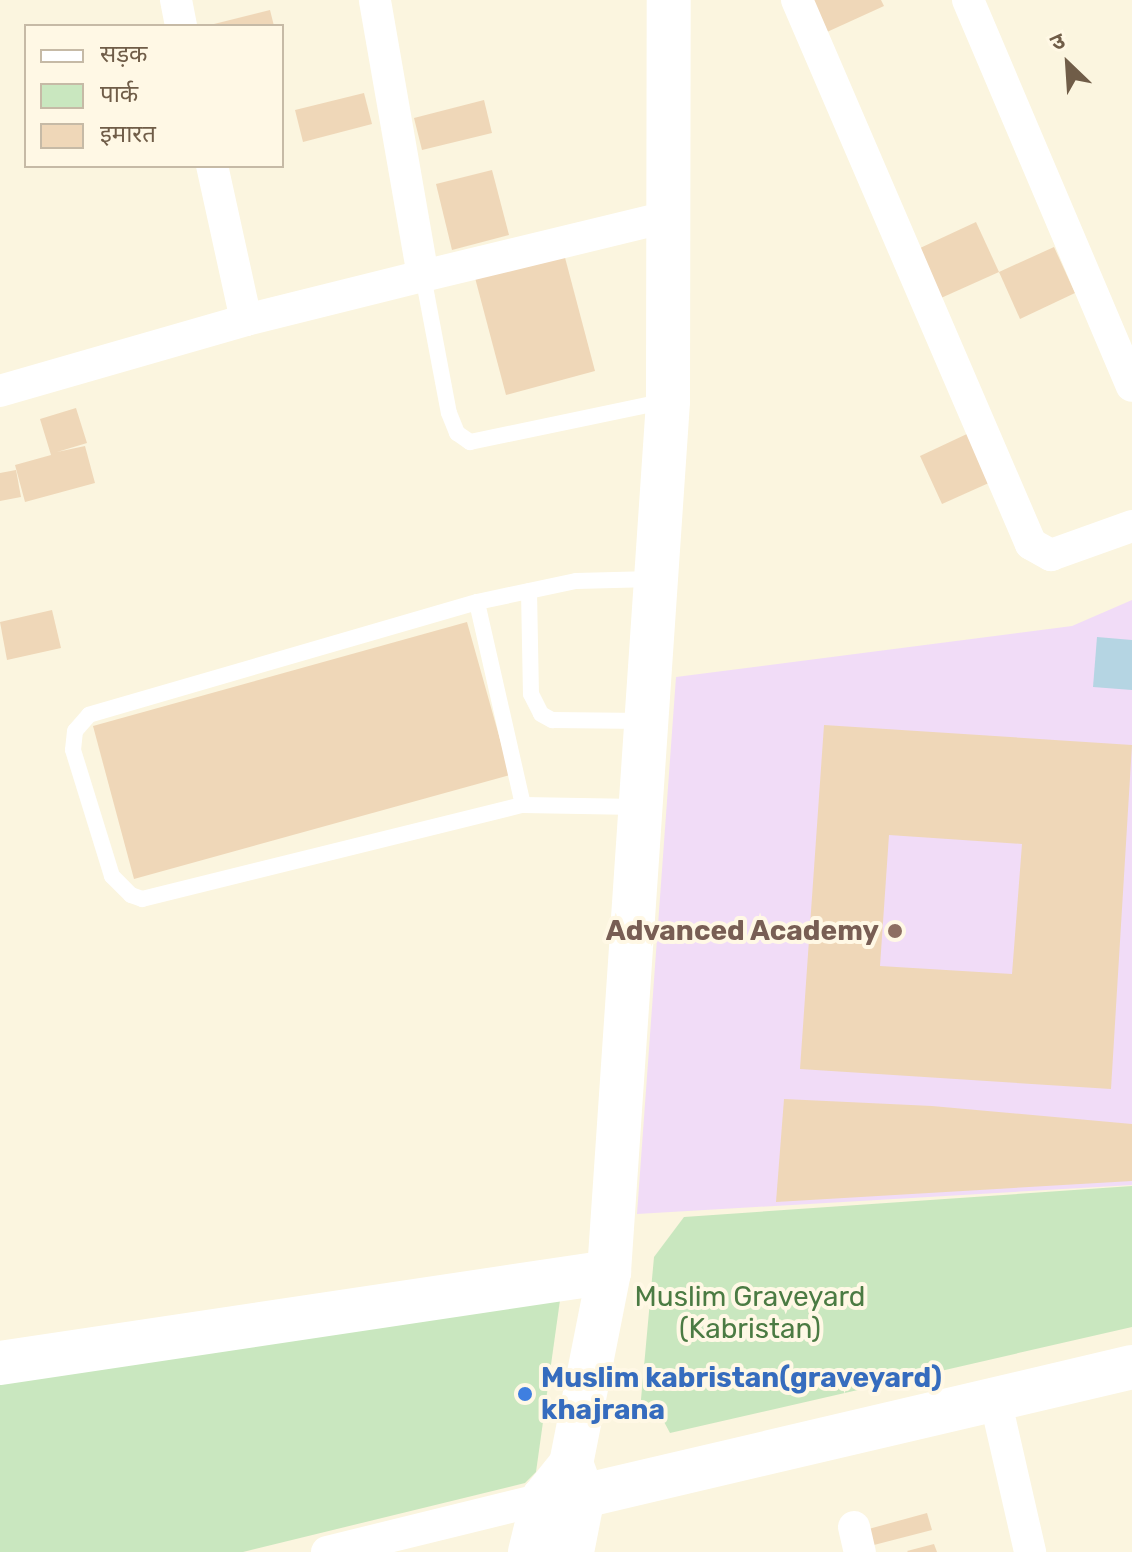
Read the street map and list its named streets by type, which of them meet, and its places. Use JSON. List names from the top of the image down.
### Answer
{
  "parks": ["Muslim Graveyard (Kabristan)"],
  "places": ["Advanced Academy", "Muslim kabristan(graveyard) khajrana"],
  "legend": ["सड़क", "पार्क", "इमारत"],
  "north": "top left"
}
